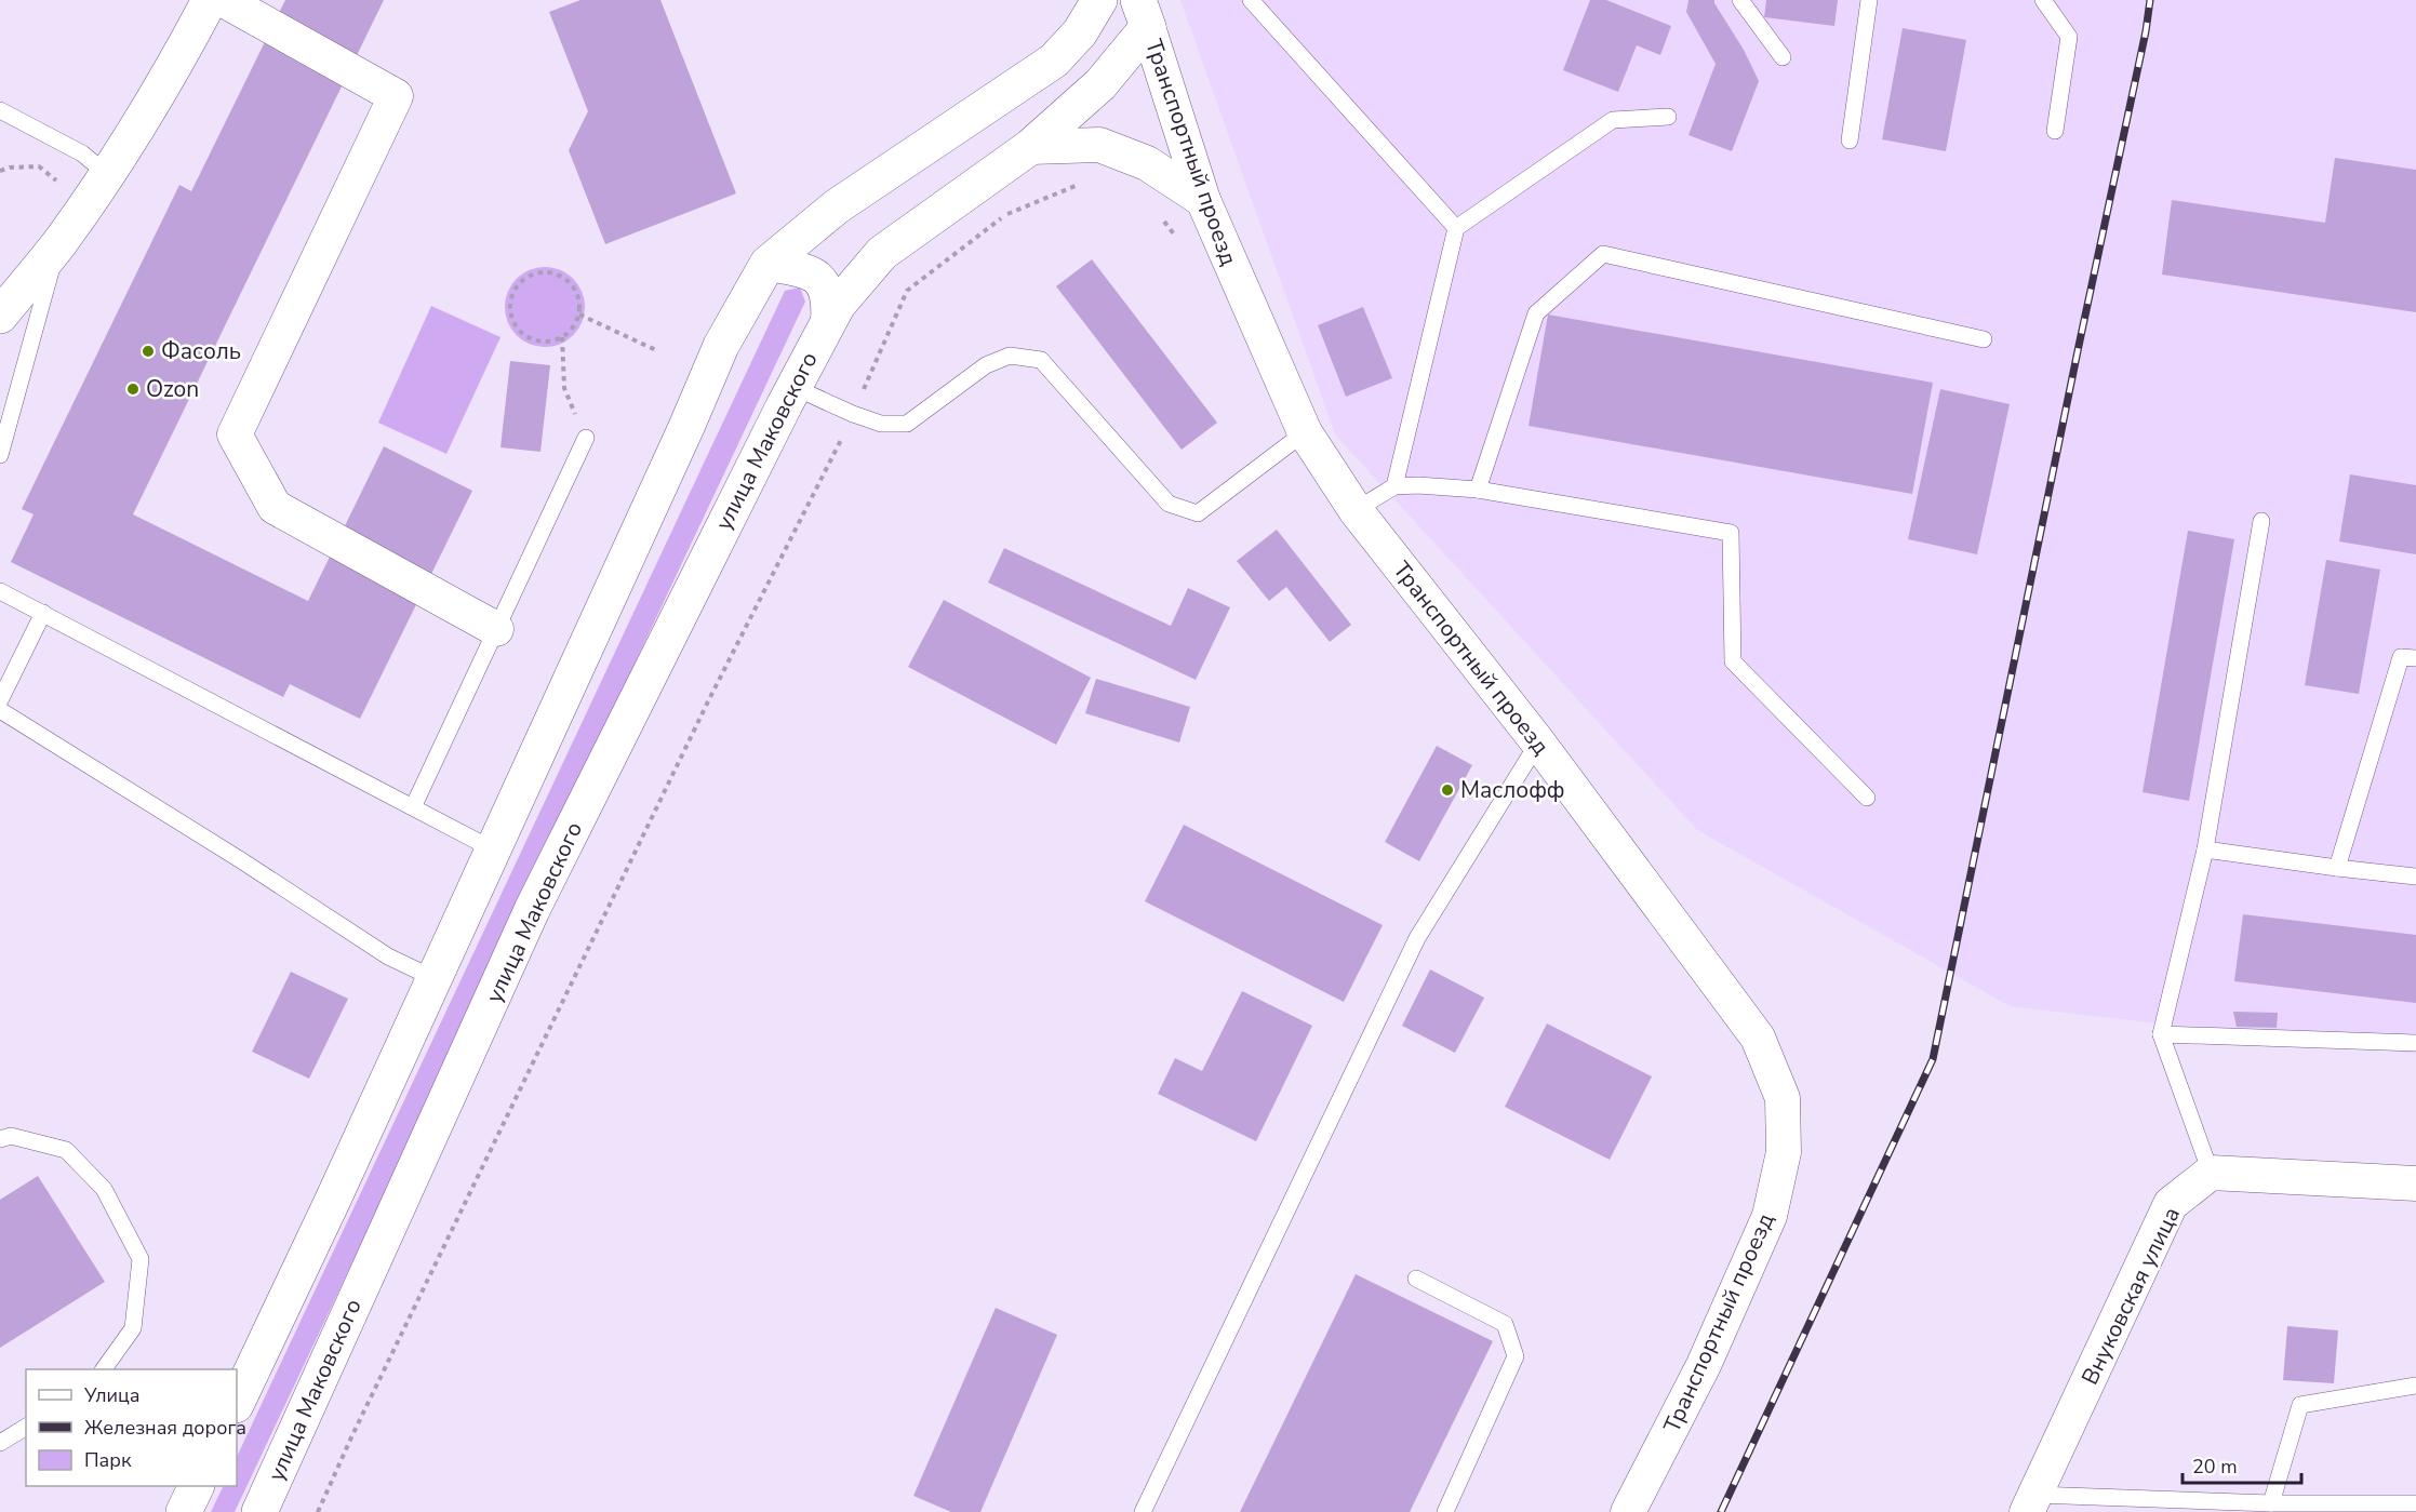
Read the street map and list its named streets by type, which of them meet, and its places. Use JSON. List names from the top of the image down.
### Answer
{
  "streets": {
    "main road": ["улица Маковского"],
    "street": ["Транспортный проезд", "Внуковская улица"]
  },
  "crossings": [
    ["Транспортный проезд", "улица Маковского"]
  ],
  "places": ["Фасоль", "Ozon", "Маслофф"],
  "legend": ["Улица", "Железная дорога", "Парк"],
  "scale_bar": "20 m"
}
